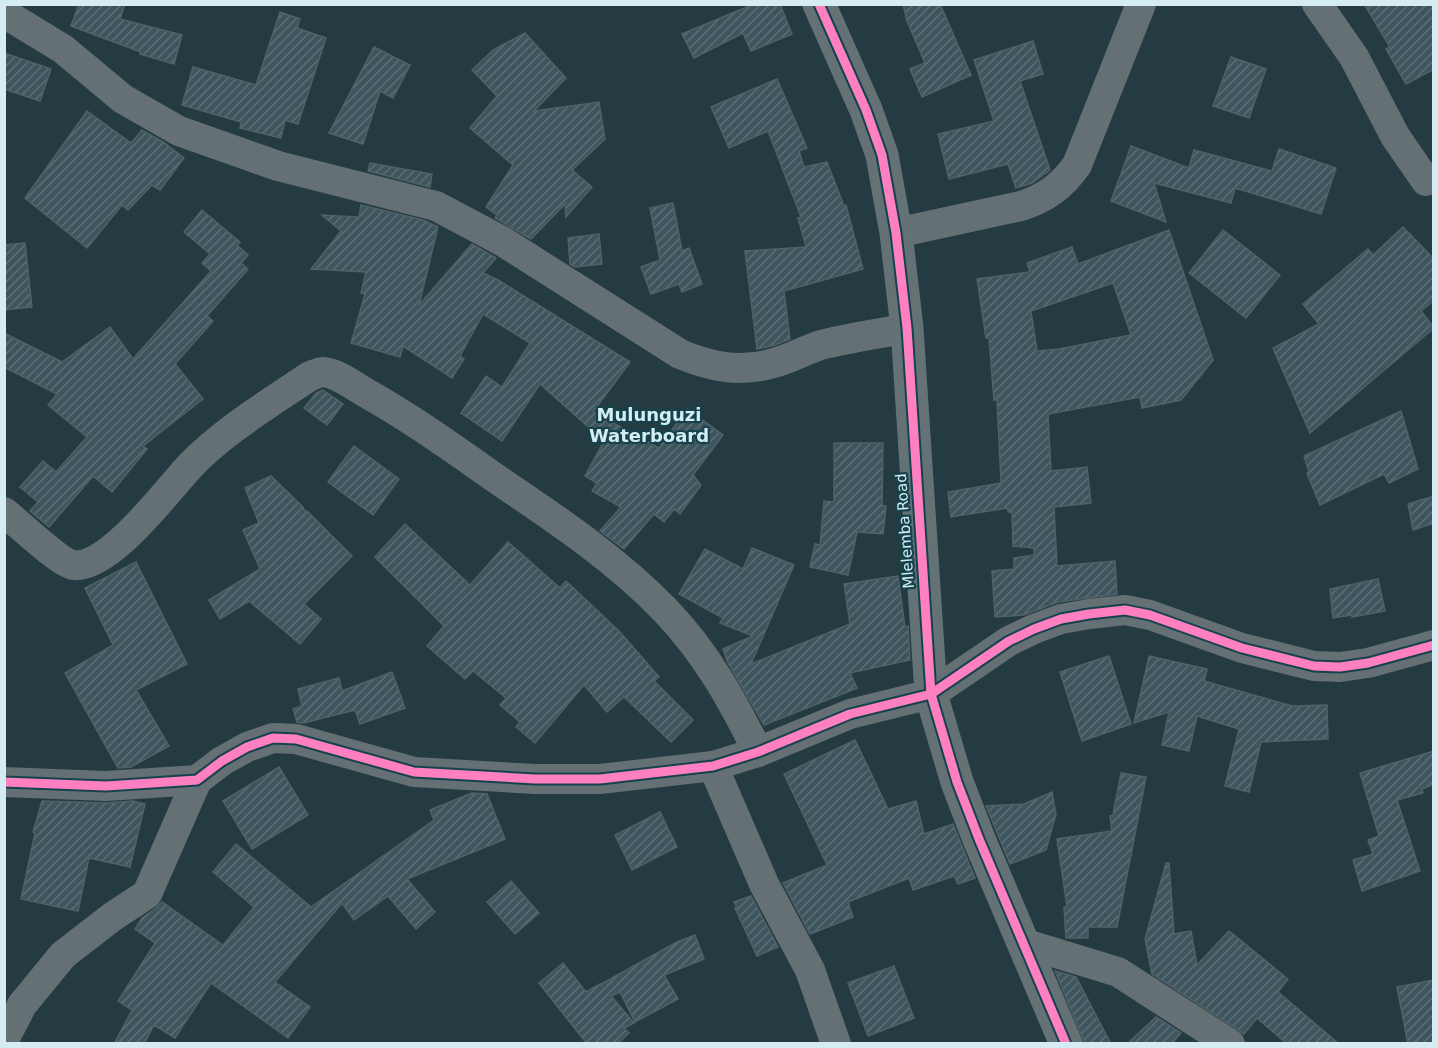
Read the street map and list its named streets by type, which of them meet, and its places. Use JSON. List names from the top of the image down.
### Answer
{
  "streets": {
    "street": ["Mlelemba Road"]
  },
  "districts": ["Mulunguzi Waterboard"]
}
